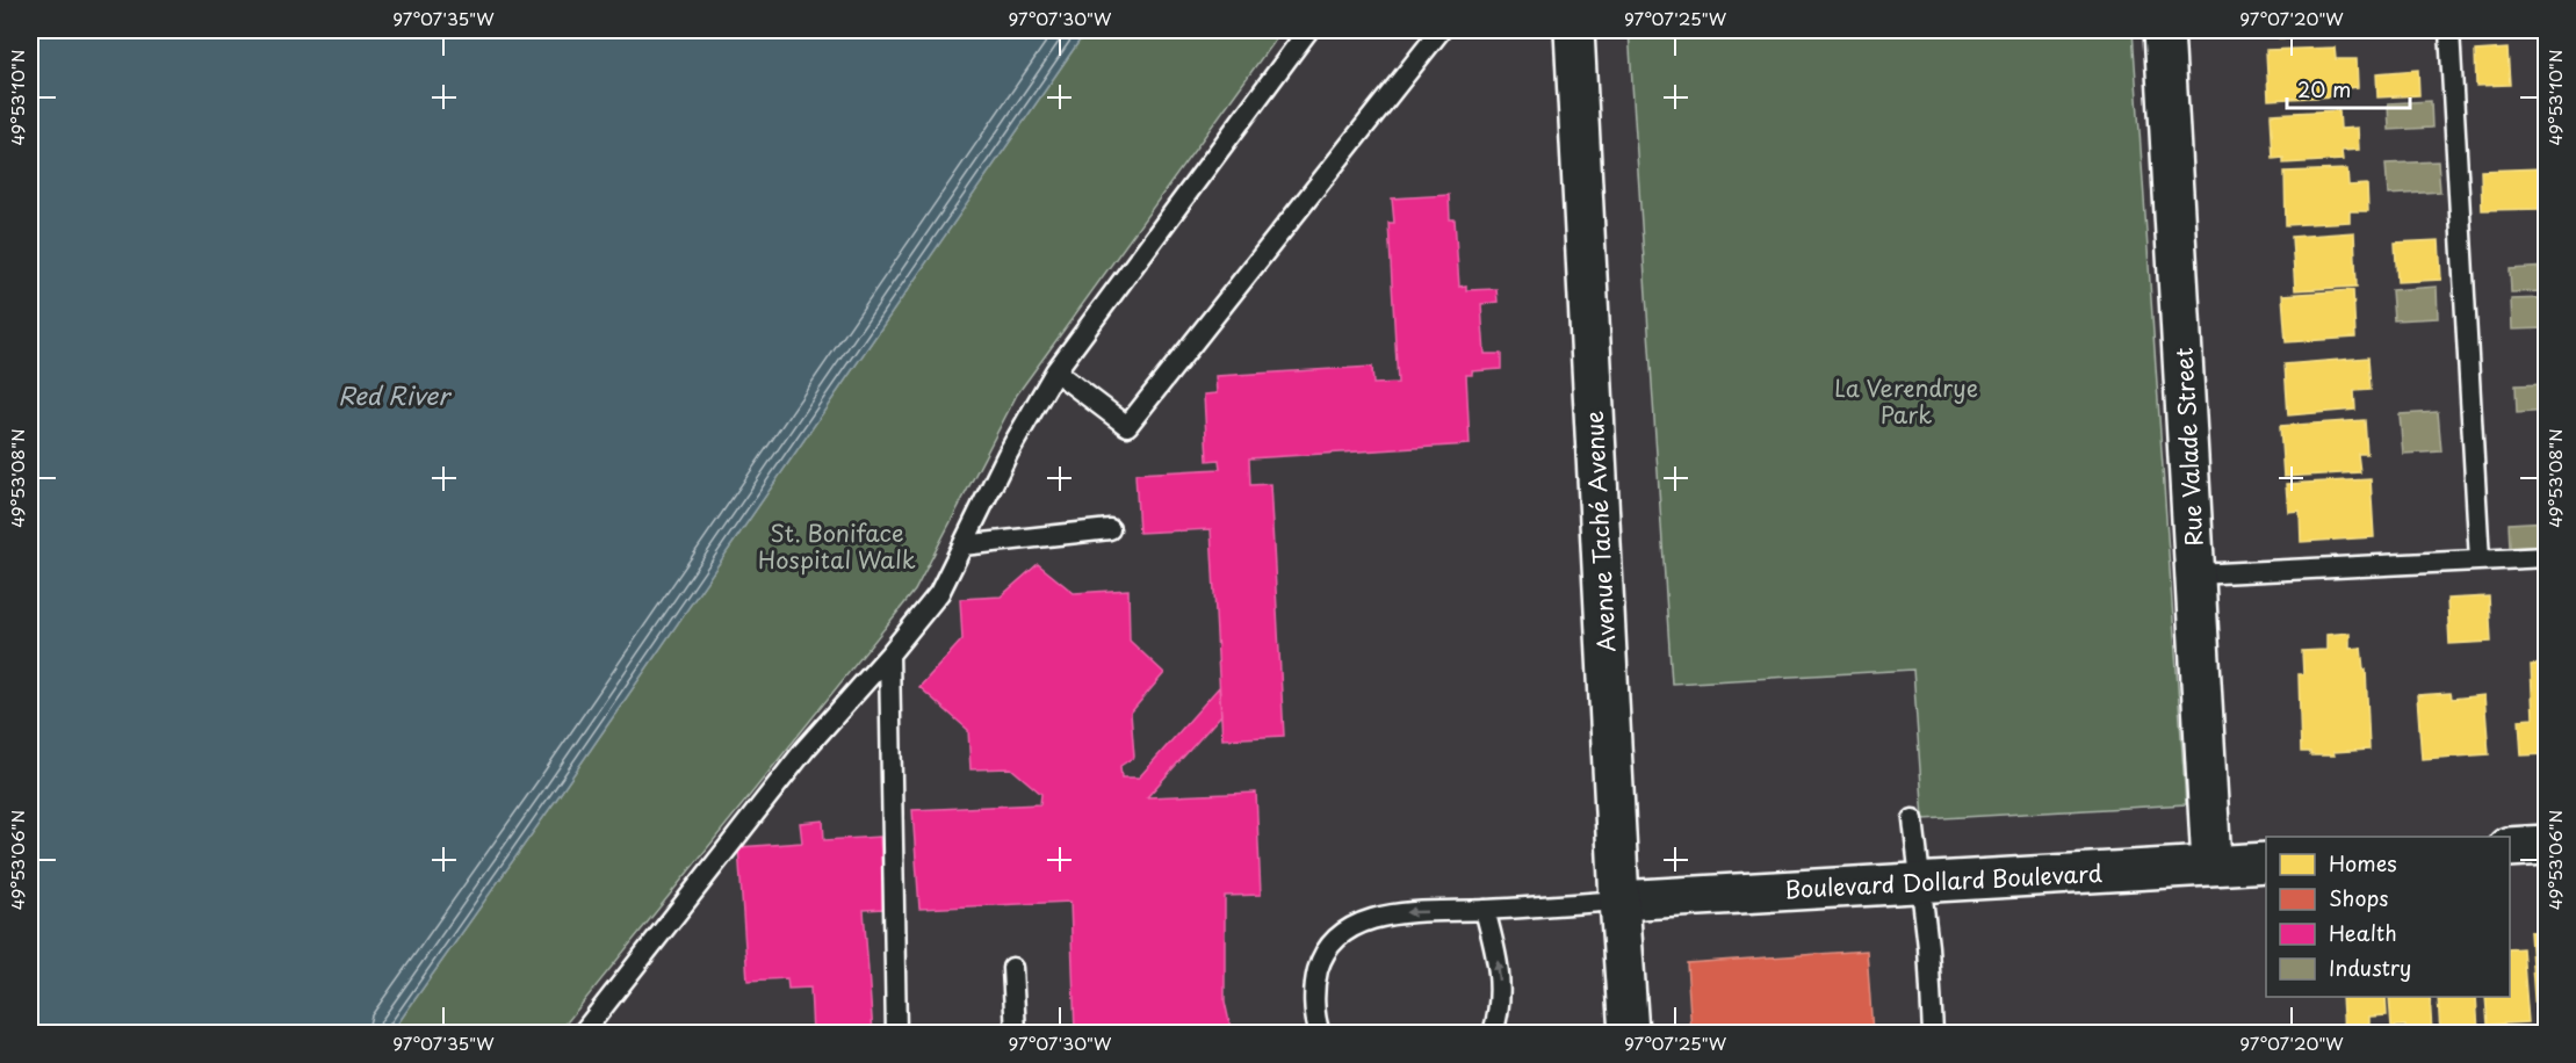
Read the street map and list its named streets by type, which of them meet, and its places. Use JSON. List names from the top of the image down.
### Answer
{
  "streets": {
    "street": ["Rue Valade Street", "Avenue Taché Avenue", "Boulevard Dollard Boulevard"]
  },
  "crossings": [
    ["Rue Valade Street", "Boulevard Dollard Boulevard"],
    ["Avenue Taché Avenue", "Boulevard Dollard Boulevard"]
  ],
  "water": ["Red River"],
  "parks": ["La Verendrye Park", "St. Boniface Hospital Walk"],
  "legend": [
    "Homes",
    "Shops",
    "Health",
    "Industry"
  ],
  "scale_bar": "20 m",
  "coordinates": [
    "97°07'35\"W",
    "97°07'30\"W",
    "97°07'25\"W",
    "97°07'20\"W",
    "49°53'10\"N",
    "49°53'08\"N",
    "49°53'06\"N"
  ]
}
